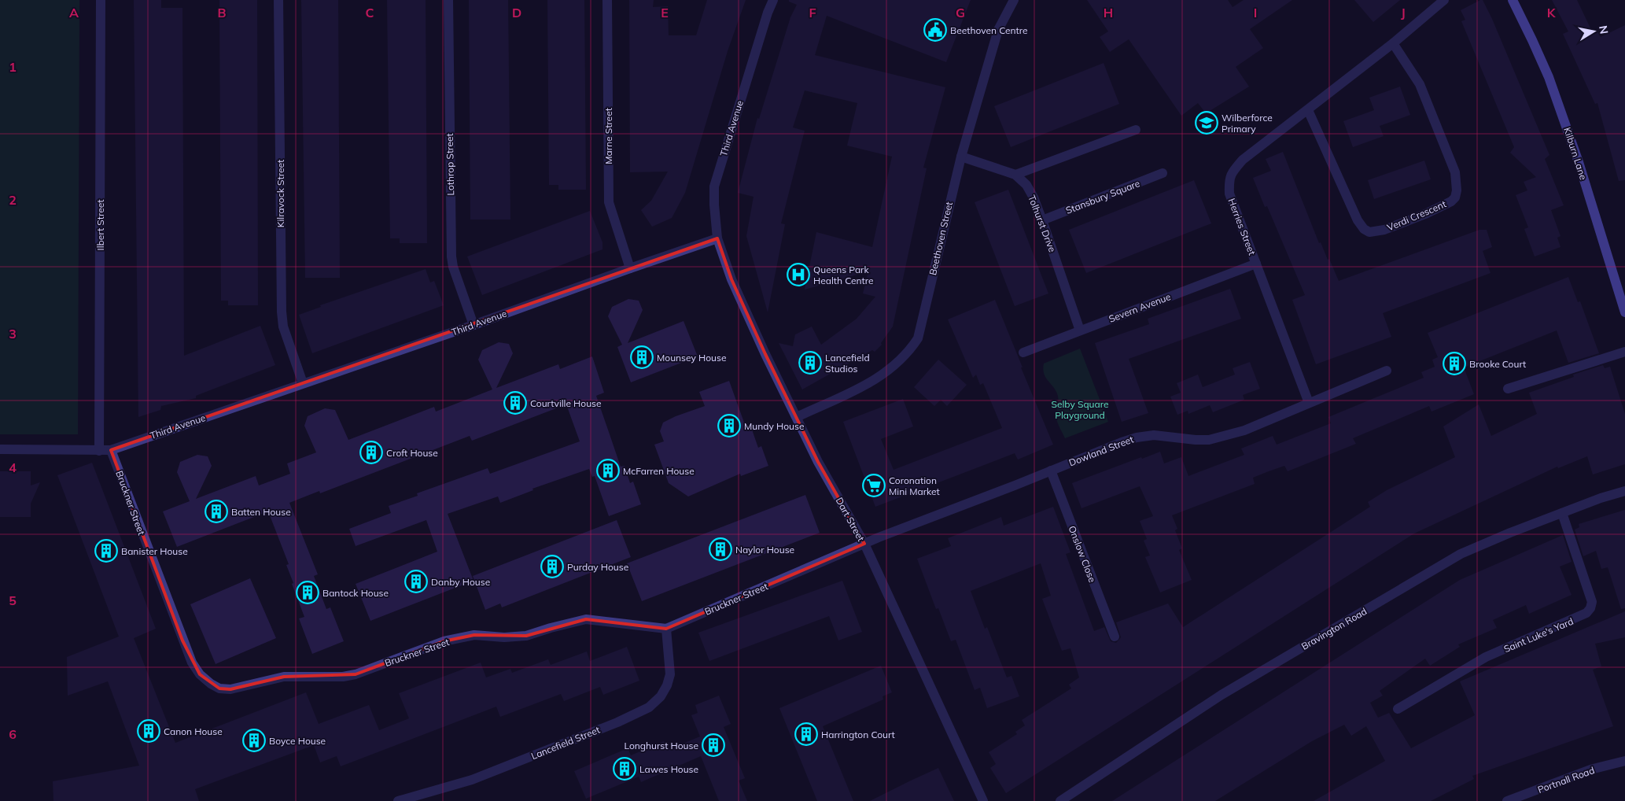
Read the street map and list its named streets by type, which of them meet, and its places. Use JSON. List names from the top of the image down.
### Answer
{
  "streets": {
    "main road": ["Kilburn Lane"],
    "street": [
      "Third Avenue",
      "Marne Street",
      "Lothrop Street",
      "Kilravock Street",
      "Stansbury Square",
      "Verdi Crescent",
      "Tolhurst Drive",
      "Ilbert Street",
      "Herries Street",
      "Beethoven Street",
      "Severn Avenue",
      "Dowland Street",
      "Bruckner Street",
      "Dart Street",
      "Onslow Close",
      "Bravington Road",
      "Saint Luke's Yard",
      "Lancefield Street",
      "Portnall Road"
    ]
  },
  "crossings": [
    ["Third Avenue", "Marne Street"],
    ["Third Avenue", "Lothrop Street"],
    ["Third Avenue", "Kilravock Street"],
    ["Third Avenue", "Ilbert Street"],
    ["Third Avenue", "Bruckner Street"],
    ["Third Avenue", "Dart Street"],
    ["Stansbury Square", "Tolhurst Drive"],
    ["Verdi Crescent", "Herries Street"],
    ["Tolhurst Drive", "Severn Avenue"],
    ["Herries Street", "Severn Avenue"],
    ["Herries Street", "Dowland Street"],
    ["Beethoven Street", "Dart Street"],
    ["Dowland Street", "Bruckner Street"],
    ["Dowland Street", "Dart Street"],
    ["Dowland Street", "Onslow Close"],
    ["Bruckner Street", "Dart Street"],
    ["Bruckner Street", "Lancefield Street"],
    ["Bravington Road", "Saint Luke's Yard"]
  ],
  "parks": ["Selby Square Playground"],
  "places": {
    "public building": ["Beethoven Centre"],
    "school or university": ["Wilberforce Primary"],
    "hospital": ["Queens Park Health Centre"],
    "building": [
      "Mounsey House",
      "Lancefield Studios",
      "Brooke Court",
      "Courtville House",
      "Mundy House",
      "Croft House",
      "McFarren House",
      "Batten House",
      "Naylor House",
      "Banister House",
      "Purday House",
      "Danby House",
      "Bantock House",
      "Canon House",
      "Harrington Court",
      "Boyce House",
      "Longhurst House",
      "Lawes House"
    ],
    "supermarket": ["Coronation Mini Market"]
  },
  "north": "right",
  "grid": {
    "columns": [
      "A",
      "B",
      "C",
      "D",
      "E",
      "F",
      "G",
      "H",
      "I",
      "J",
      "K"
    ],
    "rows": [
      "1",
      "2",
      "3",
      "4",
      "5",
      "6"
    ]
  }
}
